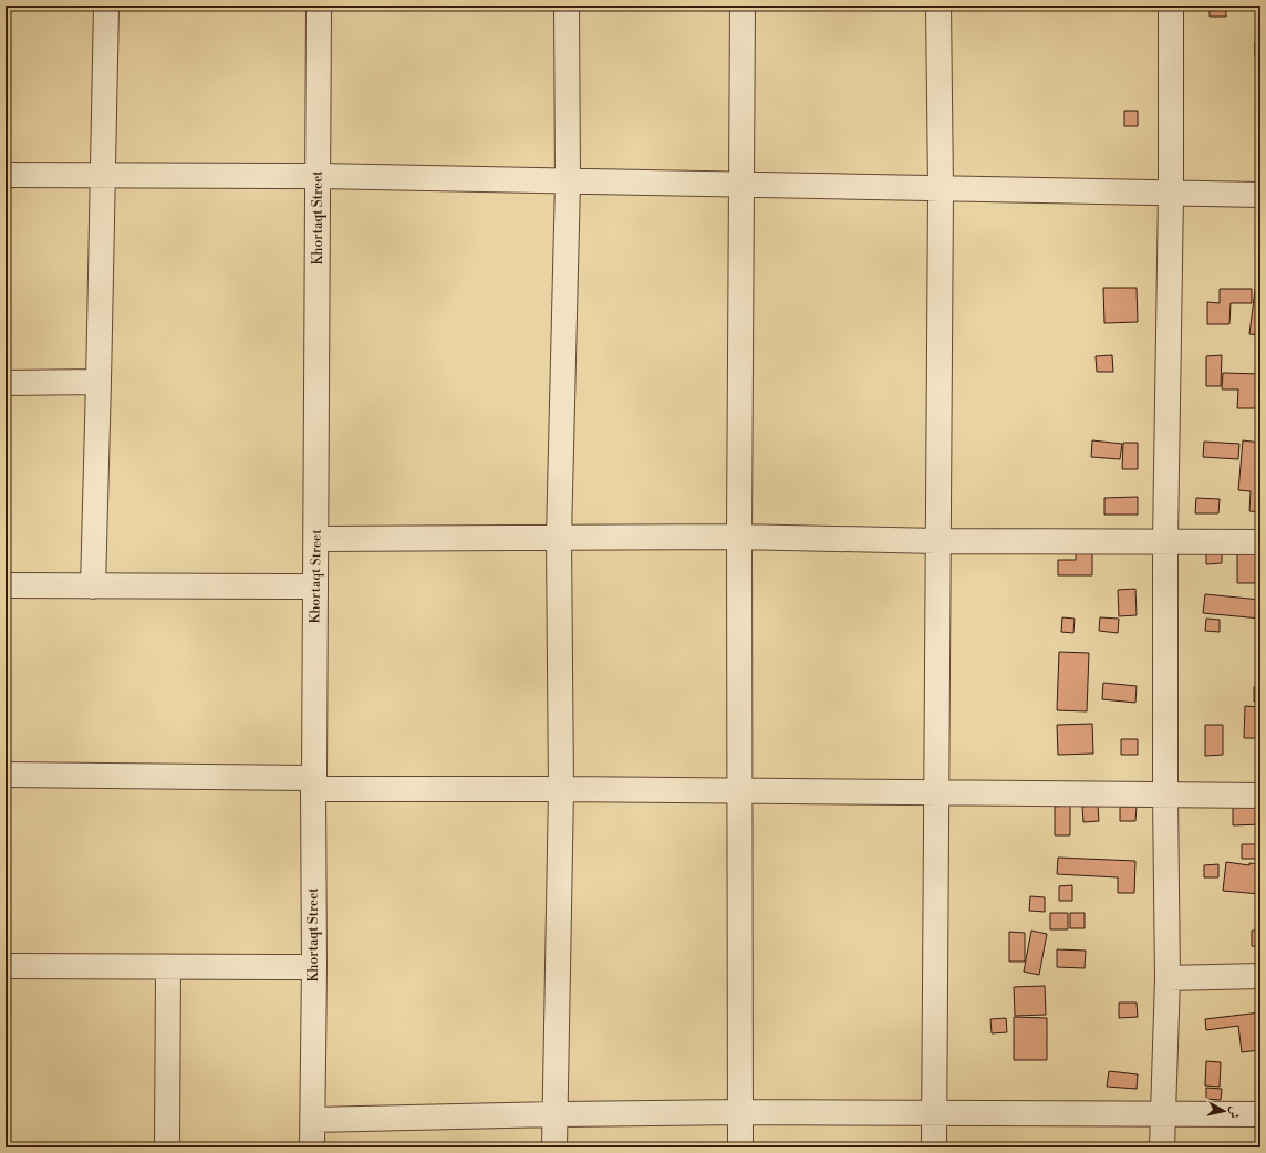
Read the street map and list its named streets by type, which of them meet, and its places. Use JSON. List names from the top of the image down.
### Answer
{
  "streets": {
    "street": ["Khortaqt Street"]
  },
  "north": "right"
}
